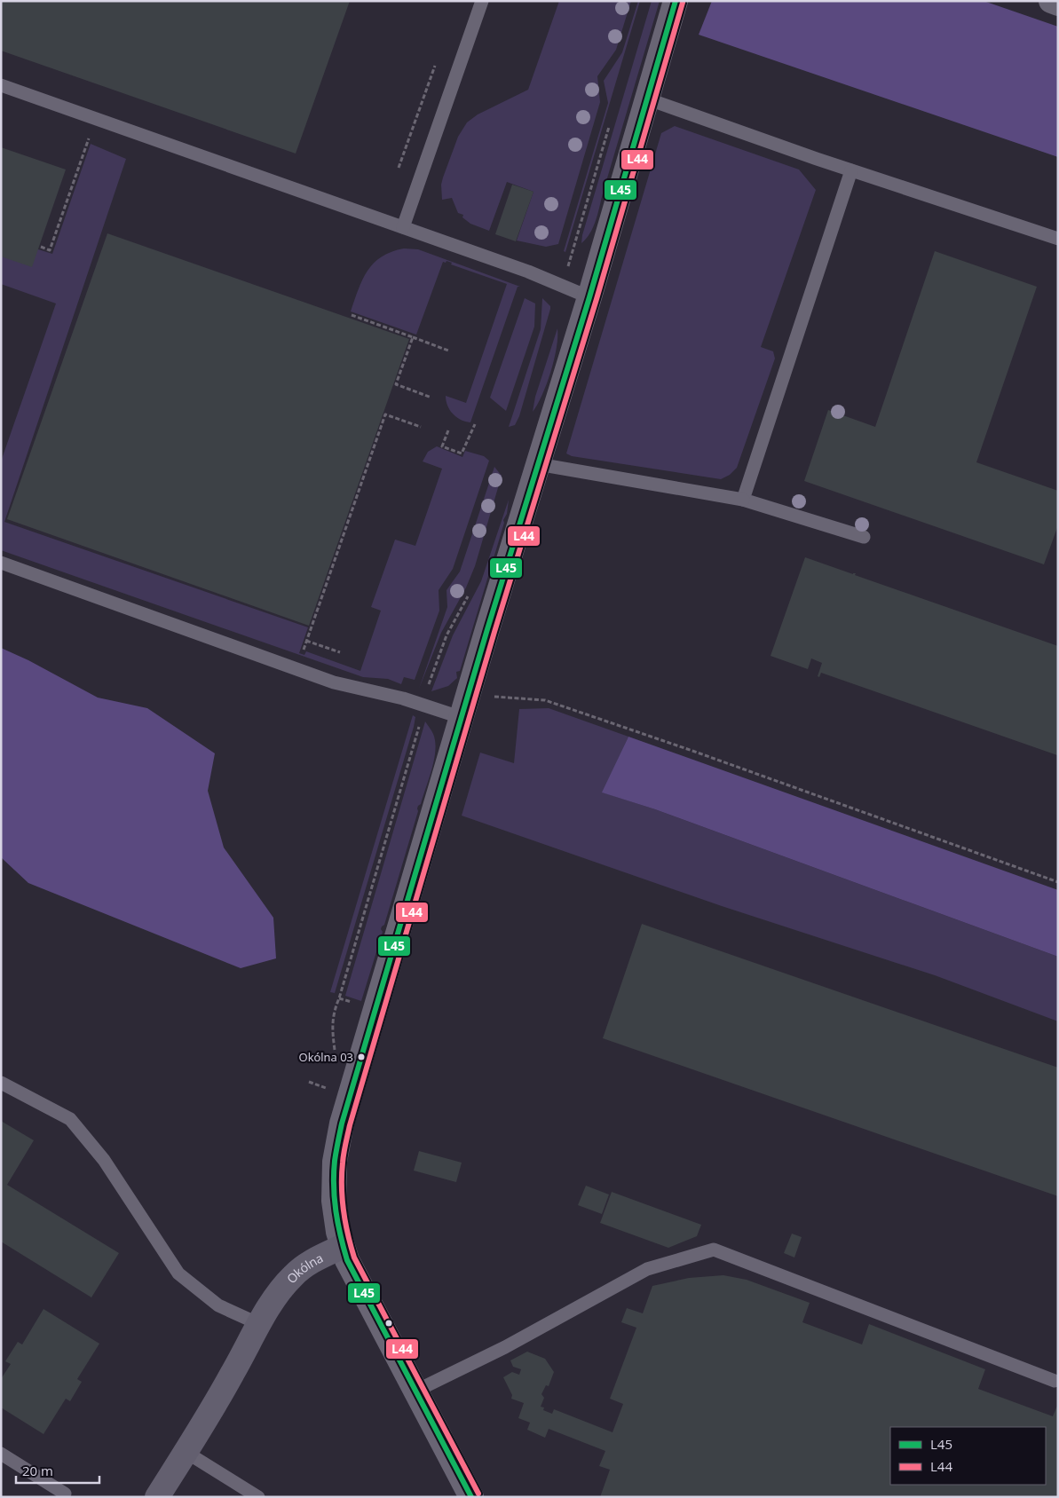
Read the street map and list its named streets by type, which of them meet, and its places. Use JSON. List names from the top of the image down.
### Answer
{
  "streets": {
    "street": ["Okólna"]
  },
  "places": ["Okólna 03"],
  "lines": ["transit line L45", "transit line L44"],
  "legend": ["L45", "L44"],
  "scale_bar": "20 m"
}
